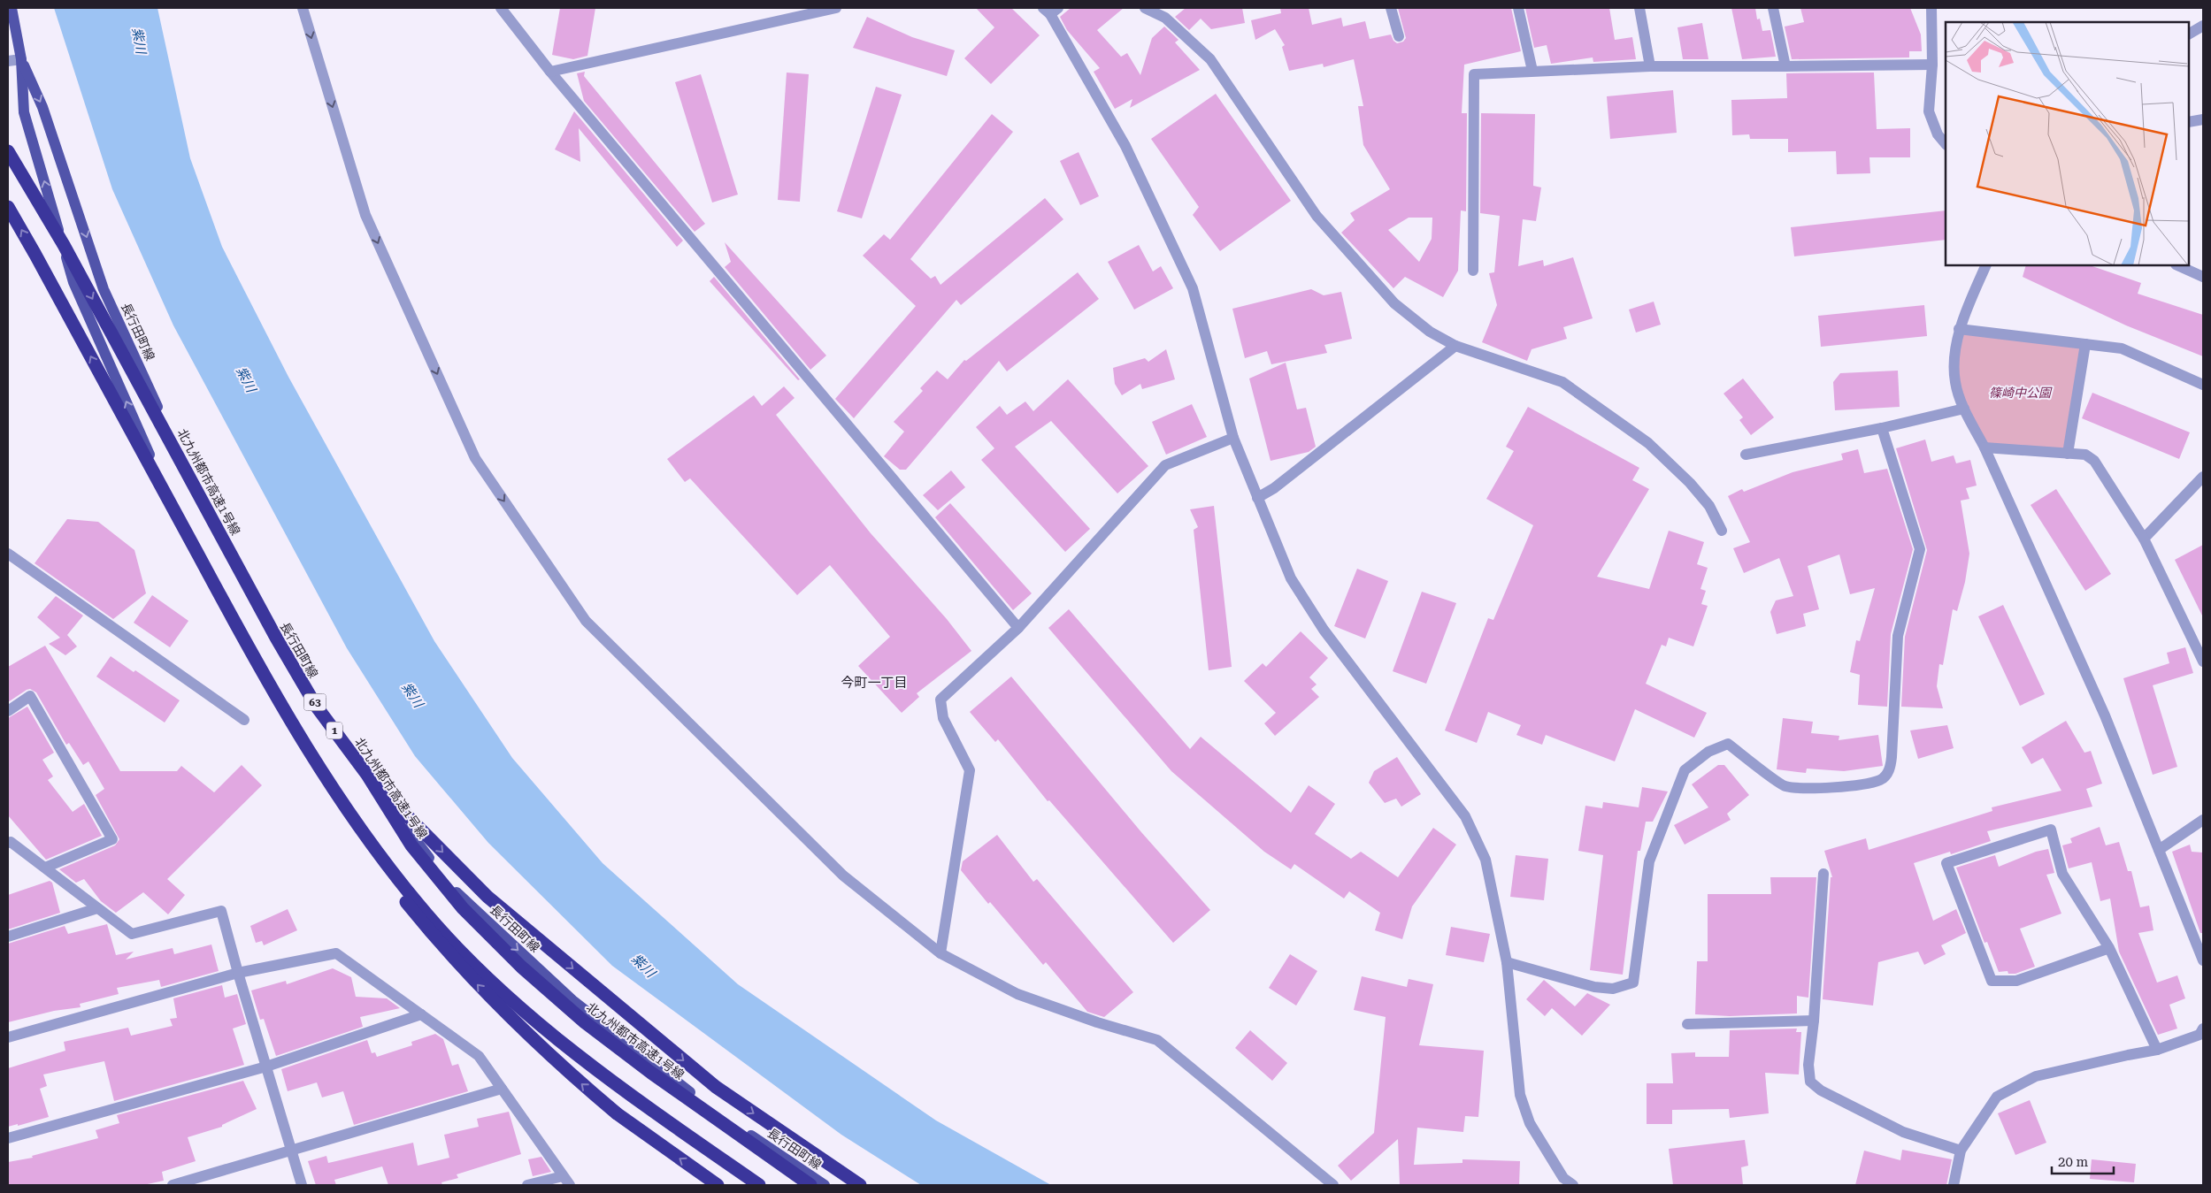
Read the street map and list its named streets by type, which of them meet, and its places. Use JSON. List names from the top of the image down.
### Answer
{
  "streets": {
    "highway": ["北九州都市高速1号線", "1"],
    "main road": ["長行田町線", "63"]
  },
  "districts": ["今町一丁目"],
  "water": ["紫川"],
  "parks": ["篠崎中公園"],
  "scale_bar": "20 m"
}
